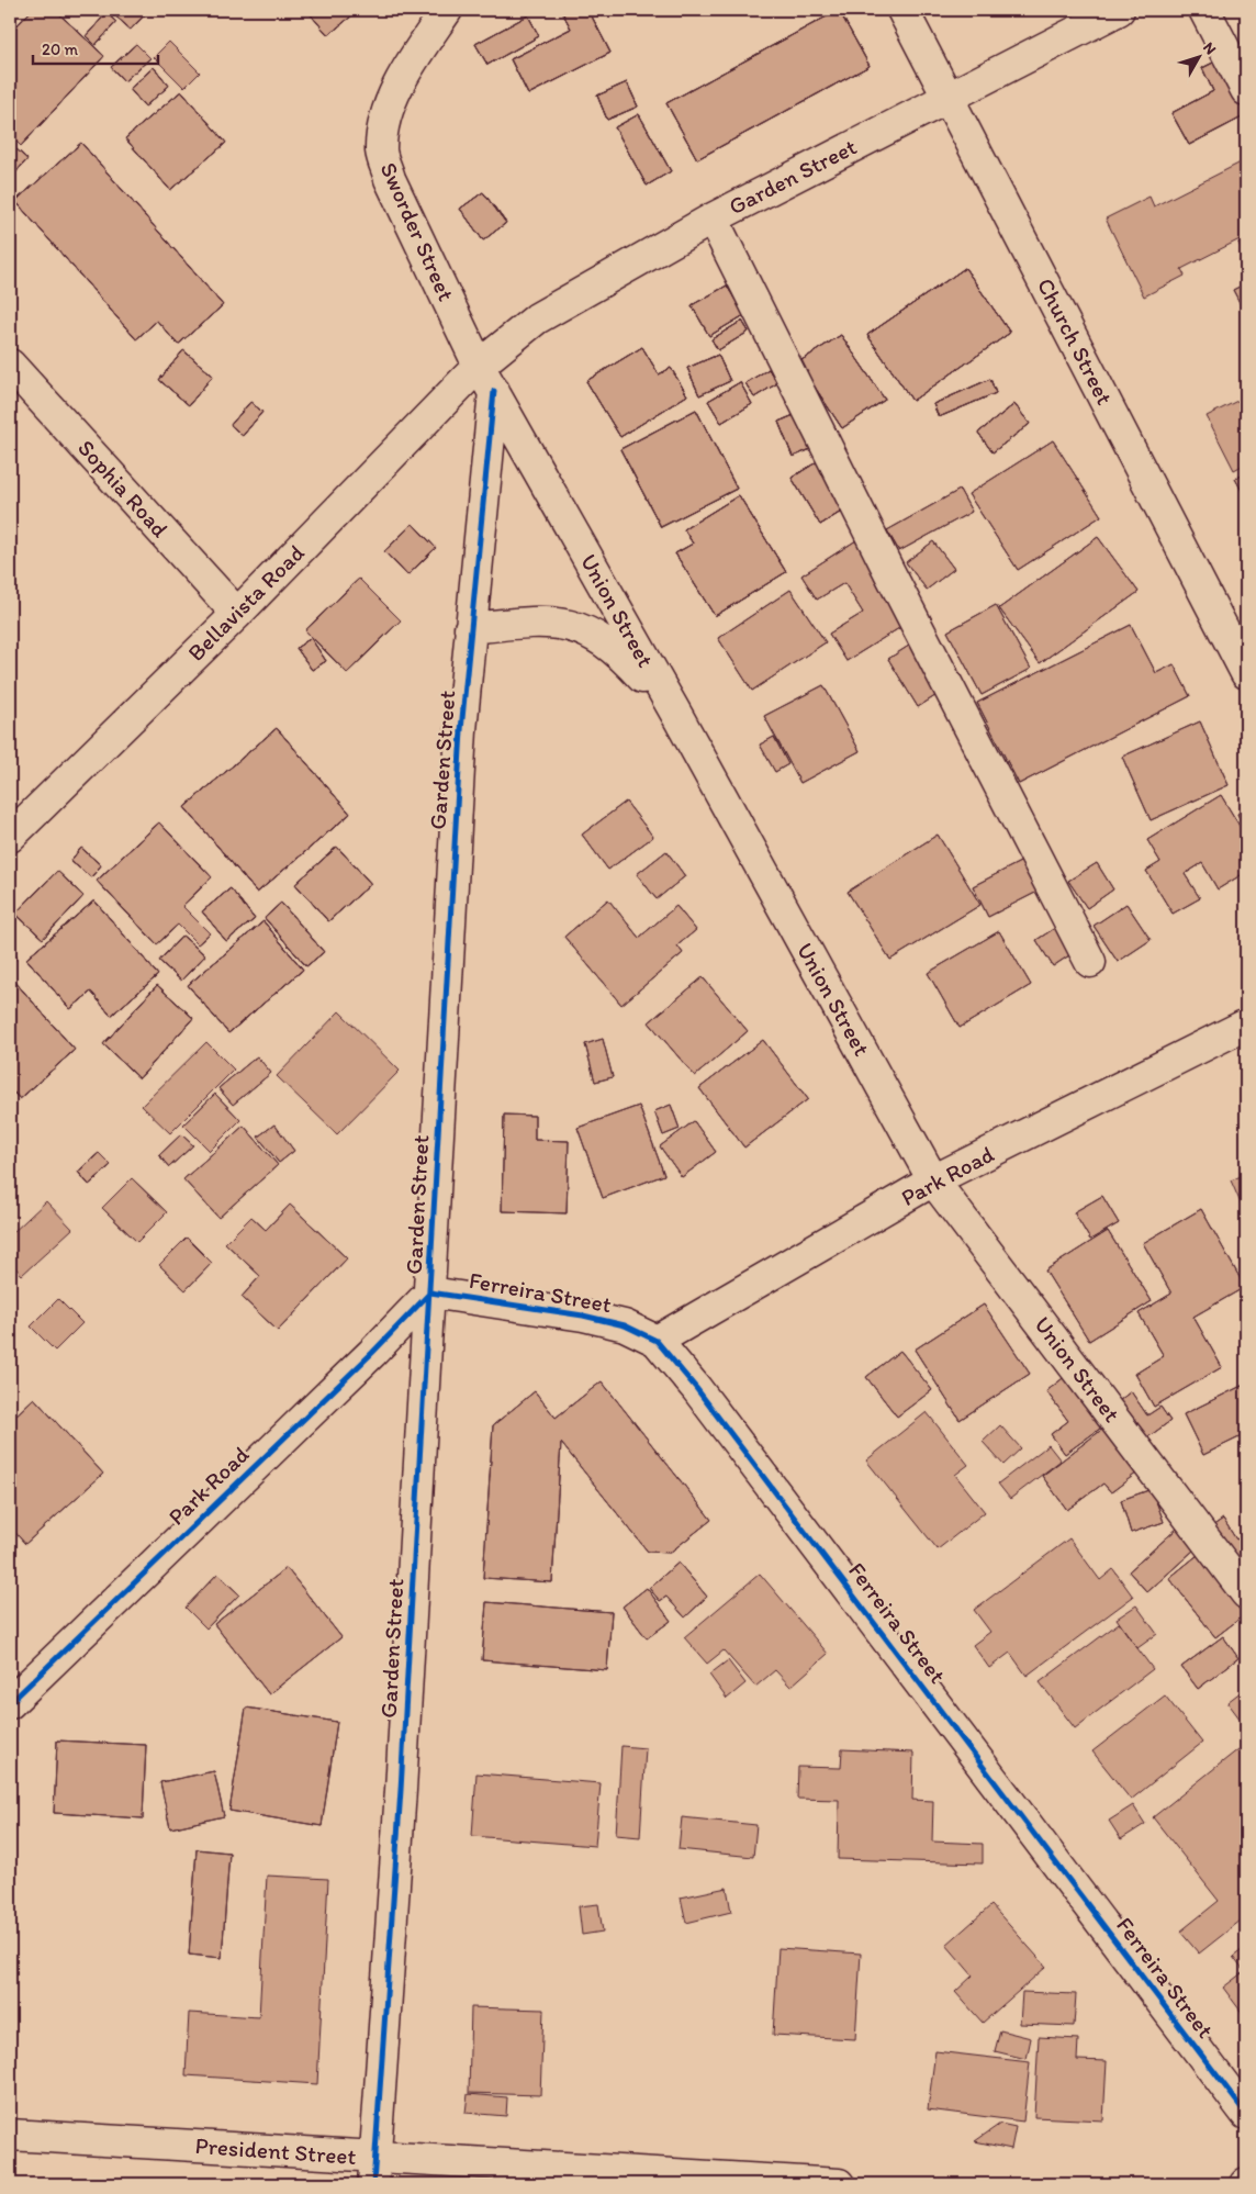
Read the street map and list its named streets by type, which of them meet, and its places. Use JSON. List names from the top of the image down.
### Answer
{
  "streets": {
    "street": [
      "Garden Street",
      "Sworder Street",
      "Church Street",
      "Sophia Road",
      "Bellavista Road",
      "Union Street",
      "Park Road",
      "Ferreira Street",
      "President Street"
    ]
  },
  "crossings": [
    ["Garden Street", "Sworder Street"],
    ["Garden Street", "Church Street"],
    ["Garden Street", "Bellavista Road"],
    ["Garden Street", "Union Street"],
    ["Garden Street", "Park Road"],
    ["Garden Street", "Ferreira Street"],
    ["Garden Street", "President Street"],
    ["Sworder Street", "Bellavista Road"],
    ["Sworder Street", "Union Street"],
    ["Sophia Road", "Bellavista Road"],
    ["Bellavista Road", "Union Street"],
    ["Union Street", "Park Road"],
    ["Park Road", "Ferreira Street"]
  ],
  "scale_bar": "20 m",
  "north": "top right"
}
